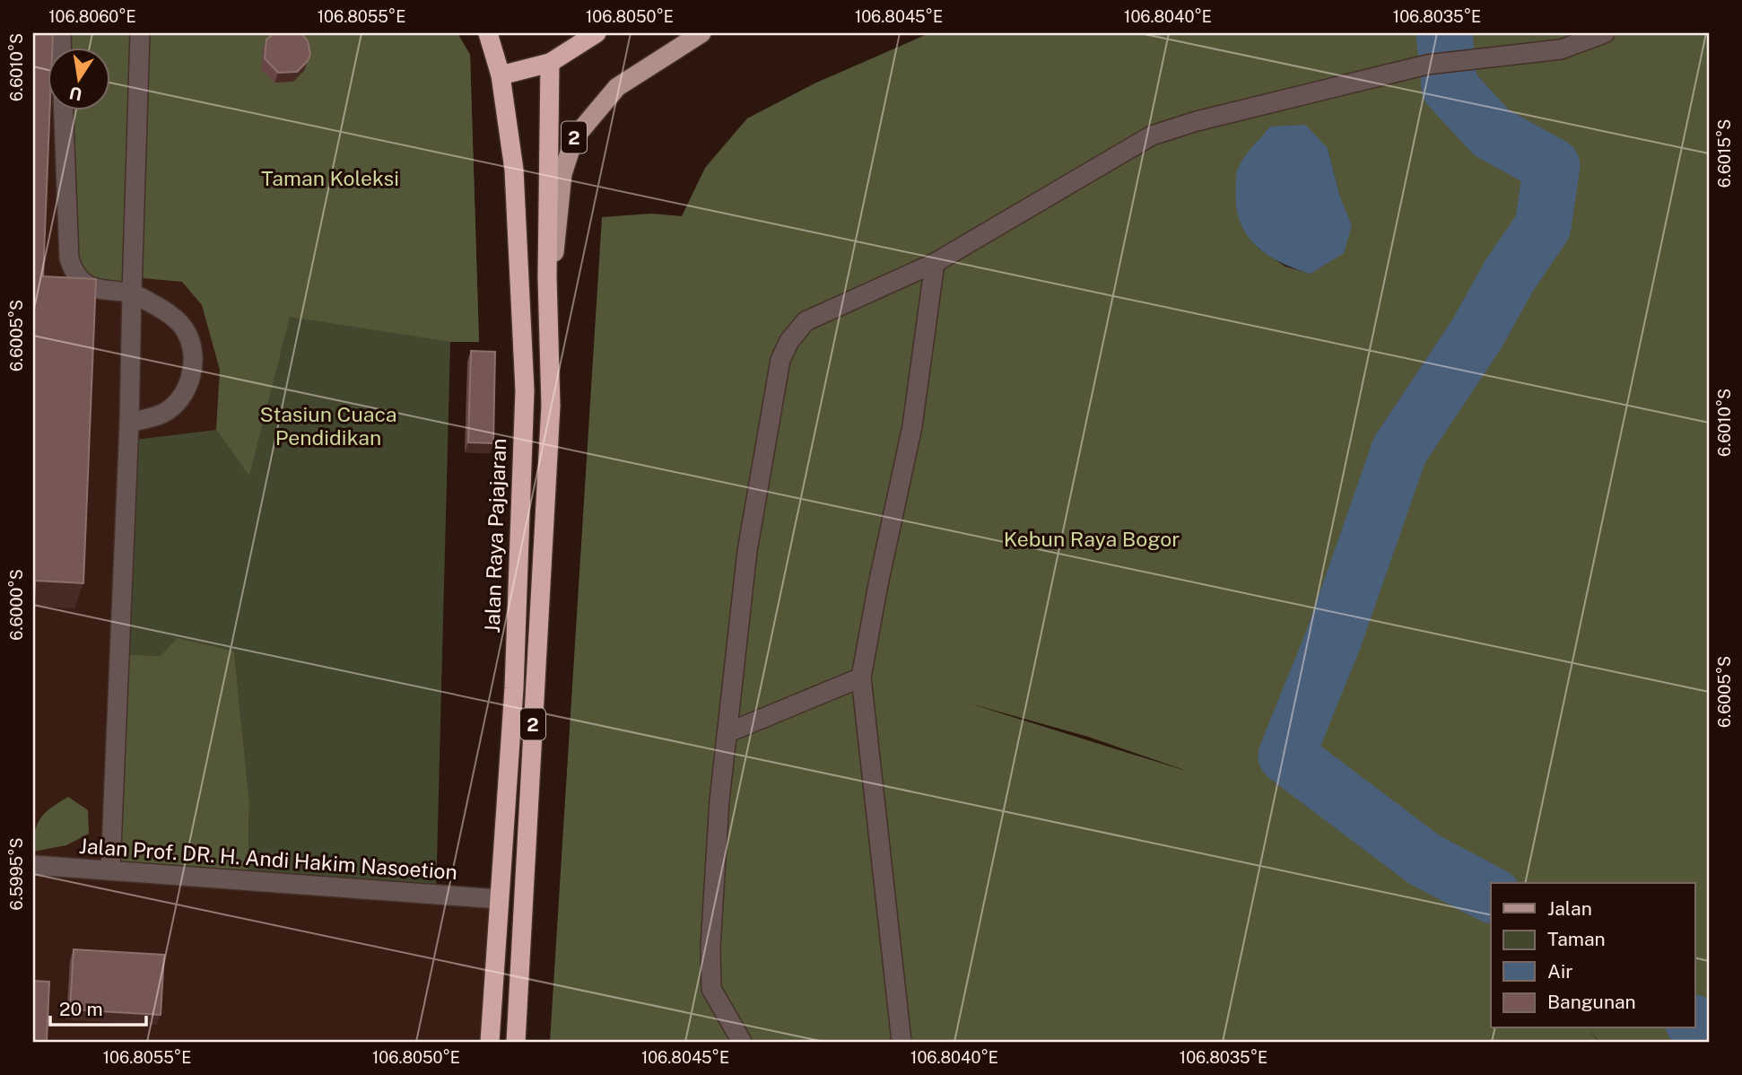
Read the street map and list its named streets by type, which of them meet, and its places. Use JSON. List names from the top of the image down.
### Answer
{
  "streets": {
    "highway": ["2", "Jalan Raya Pajajaran"],
    "street": ["Jalan Prof. DR. H. Andi Hakim Nasoetion"]
  },
  "crossings": [
    ["Jalan Raya Pajajaran", "Jalan Prof. DR. H. Andi Hakim Nasoetion"]
  ],
  "parks": ["Taman Koleksi", "Stasiun Cuaca Pendidikan", "Kebun Raya Bogor"],
  "legend": [
    "Jalan",
    "Taman",
    "Air",
    "Bangunan"
  ],
  "scale_bar": "20 m",
  "north": "bottom",
  "coordinates": [
    "106.8060°E",
    "106.8055°E",
    "106.8050°E",
    "106.8045°E",
    "106.8040°E",
    "106.8035°E",
    "6.6010°S",
    "6.6015°S",
    "6.6005°S",
    "6.6000°S",
    "6.5995°S"
  ]
}
